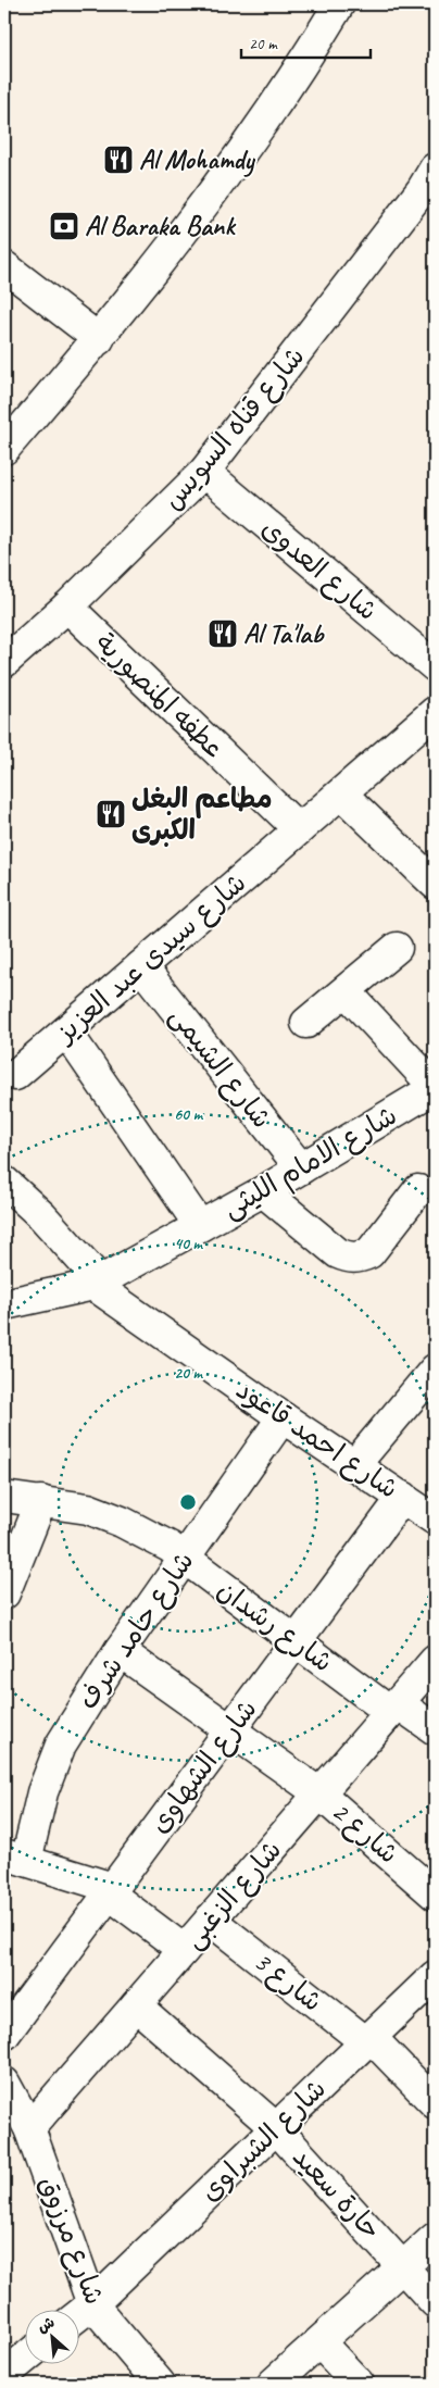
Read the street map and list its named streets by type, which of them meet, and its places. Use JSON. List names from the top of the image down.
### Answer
{
  "streets": {
    "street": [
      "شارع قناه السويس",
      "شارع العدوى",
      "عطفه المنصورية",
      "شارع سيدى عبد العزيز",
      "شارع الشيمى",
      "شارع الامام الليثى",
      "شارع احمد قاعود",
      "شارع رشدان",
      "شارع حامد شرف",
      "شارع الشهاوى",
      "شارع 2",
      "شارع الزغبى",
      "شارع 3",
      "شارع الشبراوى",
      "حارة سعيد",
      "شارع مرزوق"
    ]
  },
  "crossings": [
    ["شارع قناه السويس", "شارع العدوى"],
    ["شارع قناه السويس", "عطفه المنصورية"],
    ["عطفه المنصورية", "شارع سيدى عبد العزيز"],
    ["شارع سيدى عبد العزيز", "شارع الشيمى"],
    ["شارع الشيمى", "شارع الامام الليثى"],
    ["شارع الامام الليثى", "شارع احمد قاعود"],
    ["شارع احمد قاعود", "شارع حامد شرف"],
    ["شارع احمد قاعود", "شارع الشهاوى"],
    ["شارع رشدان", "شارع حامد شرف"],
    ["شارع رشدان", "شارع الشهاوى"],
    ["شارع رشدان", "شارع الزغبى"],
    ["شارع حامد شرف", "شارع 2"],
    ["شارع الشهاوى", "شارع 2"],
    ["شارع 2", "شارع الزغبى"],
    ["شارع الزغبى", "شارع 3"],
    ["شارع الزغبى", "حارة سعيد"],
    ["شارع الزغبى", "شارع مرزوق"],
    ["شارع 3", "شارع الشبراوى"],
    ["شارع الشبراوى", "حارة سعيد"],
    ["شارع الشبراوى", "شارع مرزوق"]
  ],
  "places": {
    "restaurant": ["Al Mohamdy", "Al Ta'lab", "مطاعم البغل الكبرى"],
    "bank": ["Al Baraka Bank"]
  },
  "scale_bar": "20 m",
  "north": "top left",
  "rings": ["60 m", "40 m", "20 m"]
}
